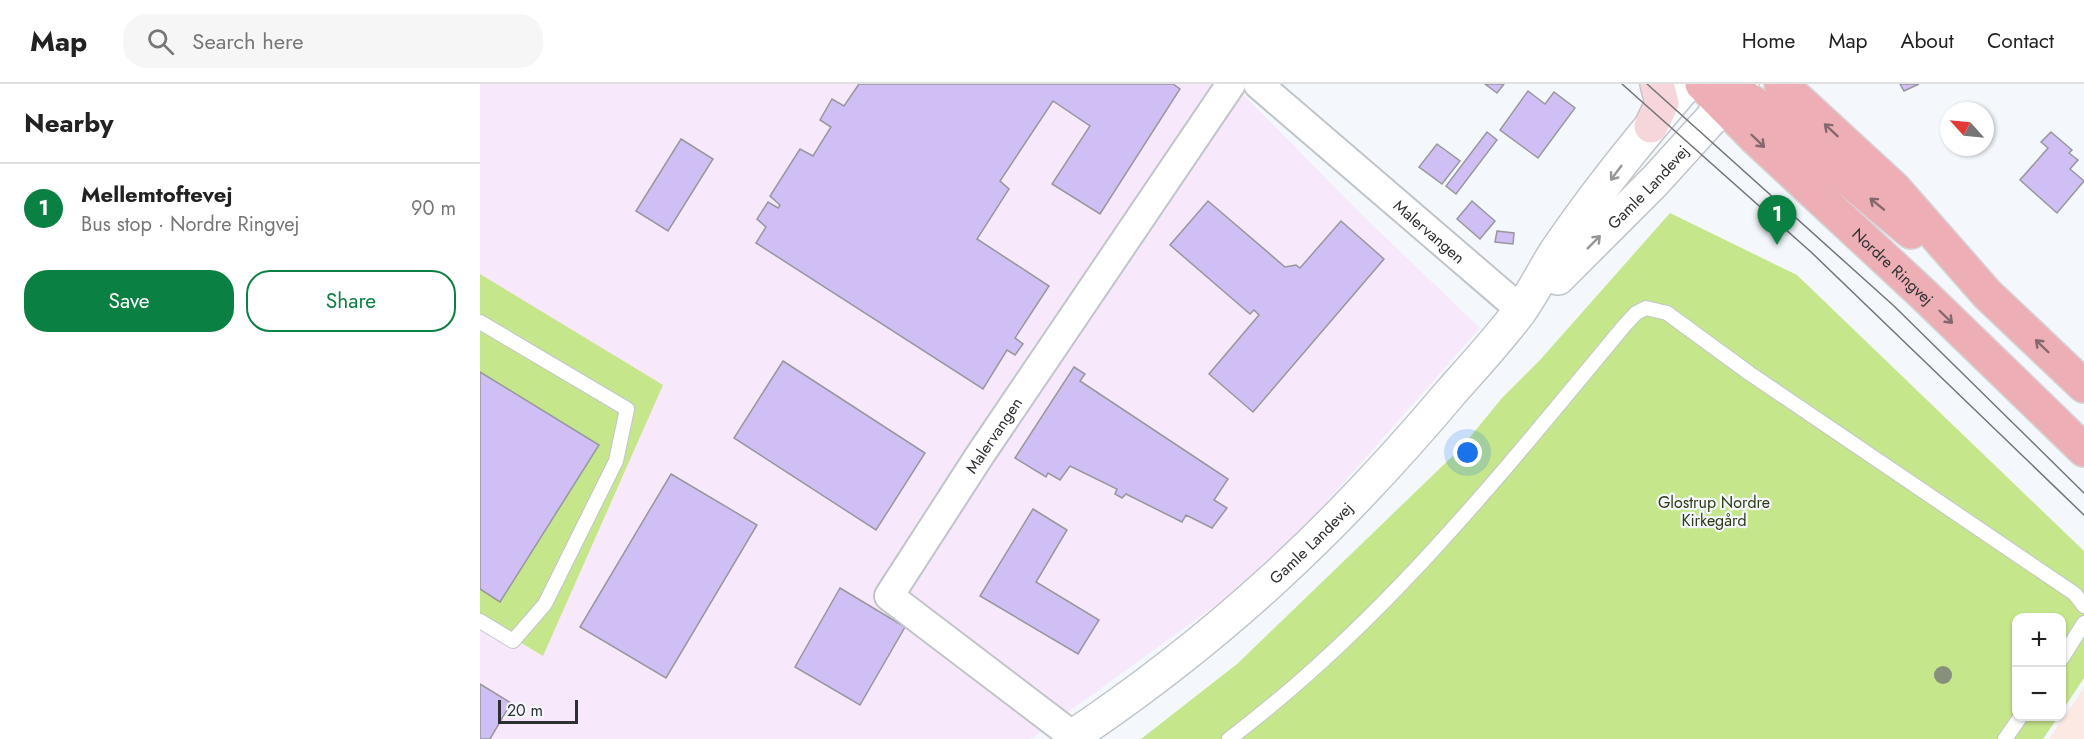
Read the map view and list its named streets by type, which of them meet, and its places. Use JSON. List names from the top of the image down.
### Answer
{
  "streets": {
    "main road": ["Nordre Ringvej"],
    "street": ["Gamle Landevej", "Malervangen"]
  },
  "crossings": [
    ["Gamle Landevej", "Malervangen"],
    ["Gamle Landevej", "Nordre Ringvej"]
  ],
  "parks": ["Glostrup Nordre Kirkegård"],
  "scale_bar": "20 m",
  "north": "top left",
  "page": {
    "header": "Map",
    "search": "Search here",
    "nav": [
      "Home",
      "Map",
      "About",
      "Contact"
    ],
    "heading": "Nearby",
    "list": [
      {
        "mark": "1",
        "name": "Mellemtoftevej",
        "note": "Bus stop · Nordre Ringvej",
        "value": "90 m"
      }
    ],
    "pins": "1",
    "buttons": ["Save", "Share"],
    "map_buttons": ["+", "−"],
    "scale": "20 m"
  }
}
